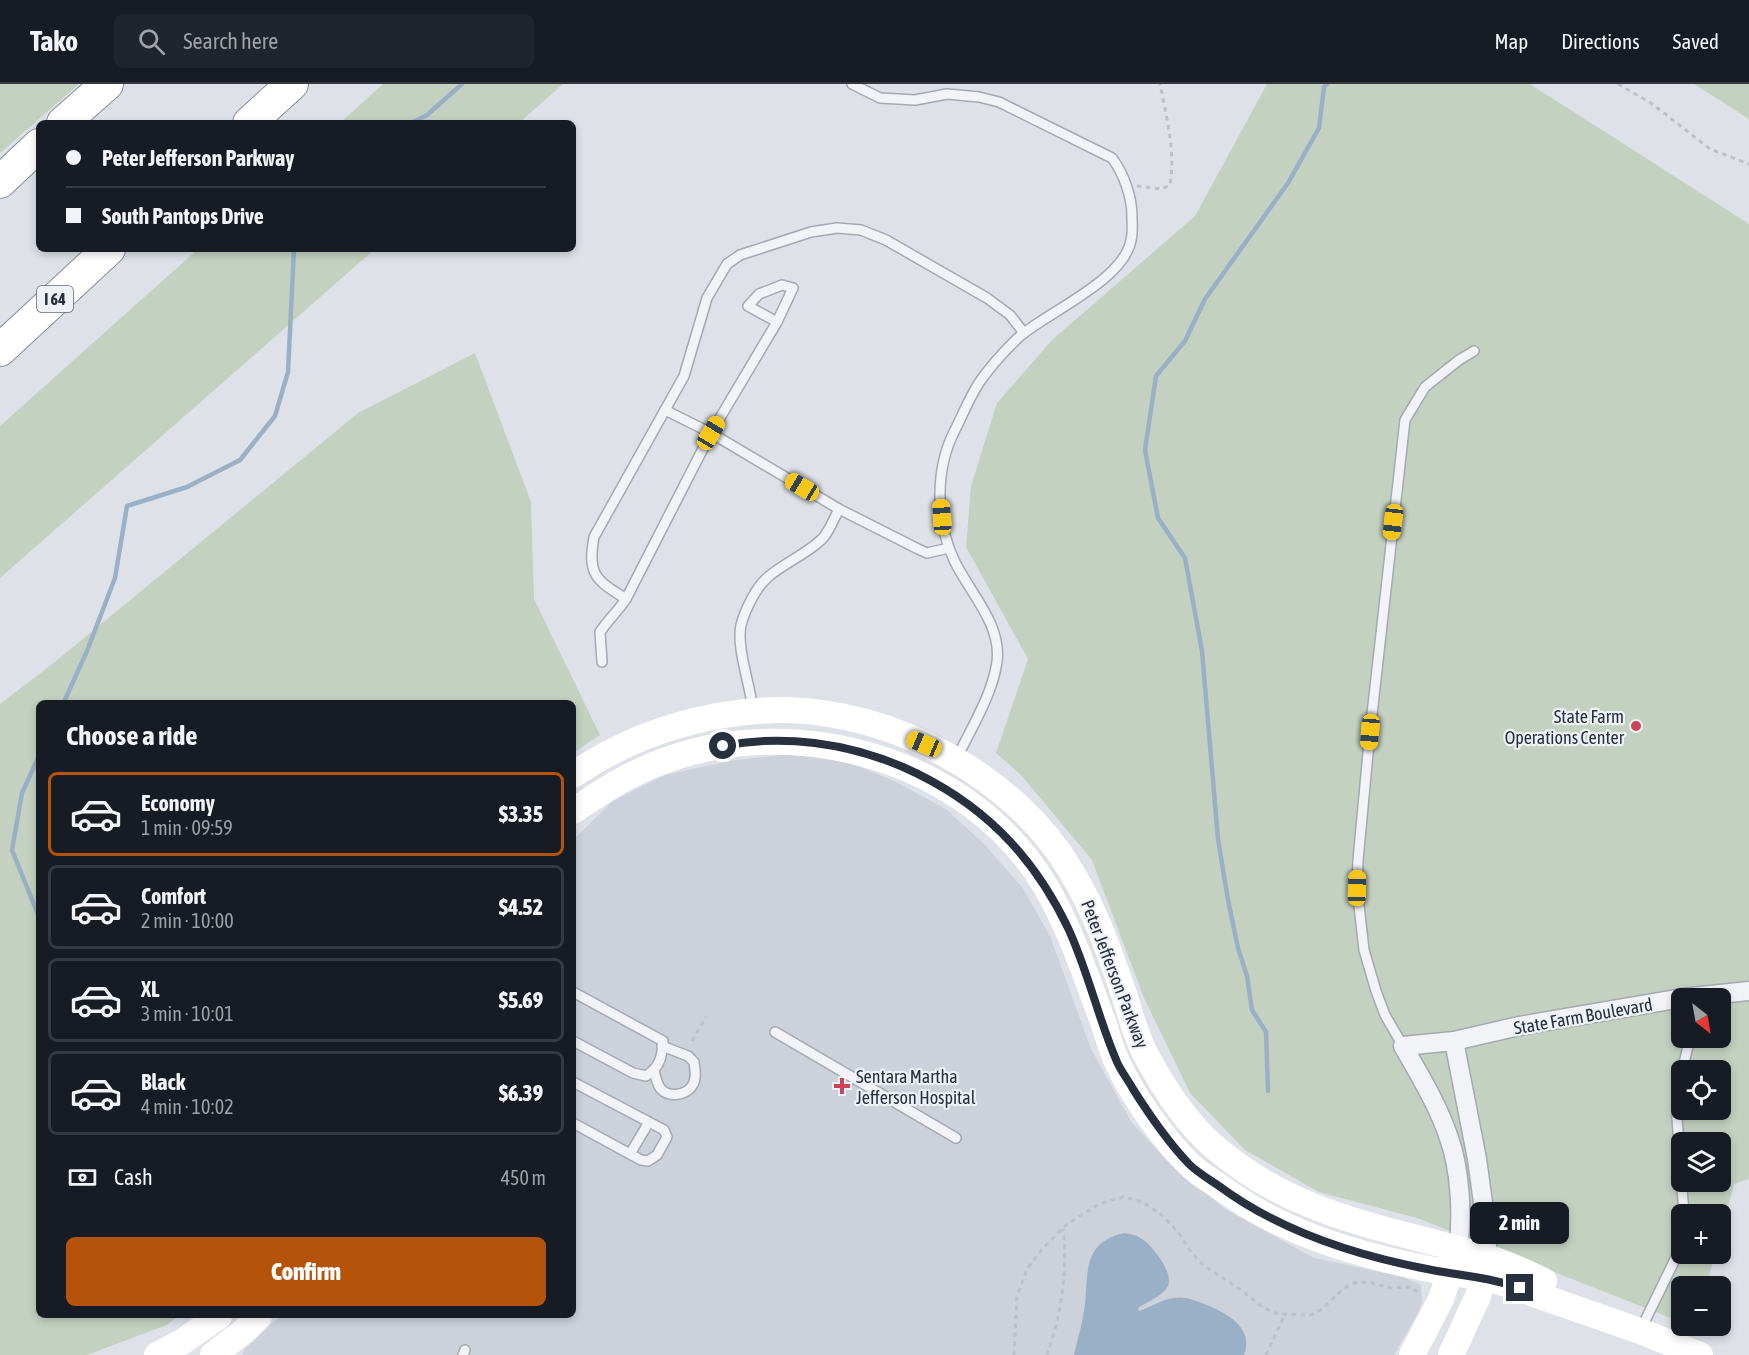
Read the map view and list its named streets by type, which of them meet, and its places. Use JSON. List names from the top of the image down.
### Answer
{
  "streets": {
    "highway": ["I 64"],
    "street": ["Peter Jefferson Parkway", "State Farm Boulevard"]
  },
  "places": {
    "other": ["State Farm Operations Center"],
    "health": ["Sentara Martha Jefferson Hospital"]
  },
  "north": "bottom right",
  "page": {
    "header": "Tako",
    "search": "Search here",
    "nav": ["Map", "Directions", "Saved"],
    "banner": ["Peter Jefferson Parkway", "South Pantops Drive"],
    "heading": "Choose a ride",
    "list": [
      {
        "name": "Economy",
        "note": "1 min · 09:59",
        "value": "$3.35"
      },
      {
        "name": "Comfort",
        "note": "2 min · 10:00",
        "value": "$4.52"
      },
      {
        "name": "XL",
        "note": "3 min · 10:01",
        "value": "$5.69"
      },
      {
        "name": "Black",
        "note": "4 min · 10:02",
        "value": "$6.39"
      }
    ],
    "map_buttons": ["+", "−"],
    "pay": ["Cash", "450 m"],
    "bubble": "2 min",
    "buttons": "Confirm"
  }
}
